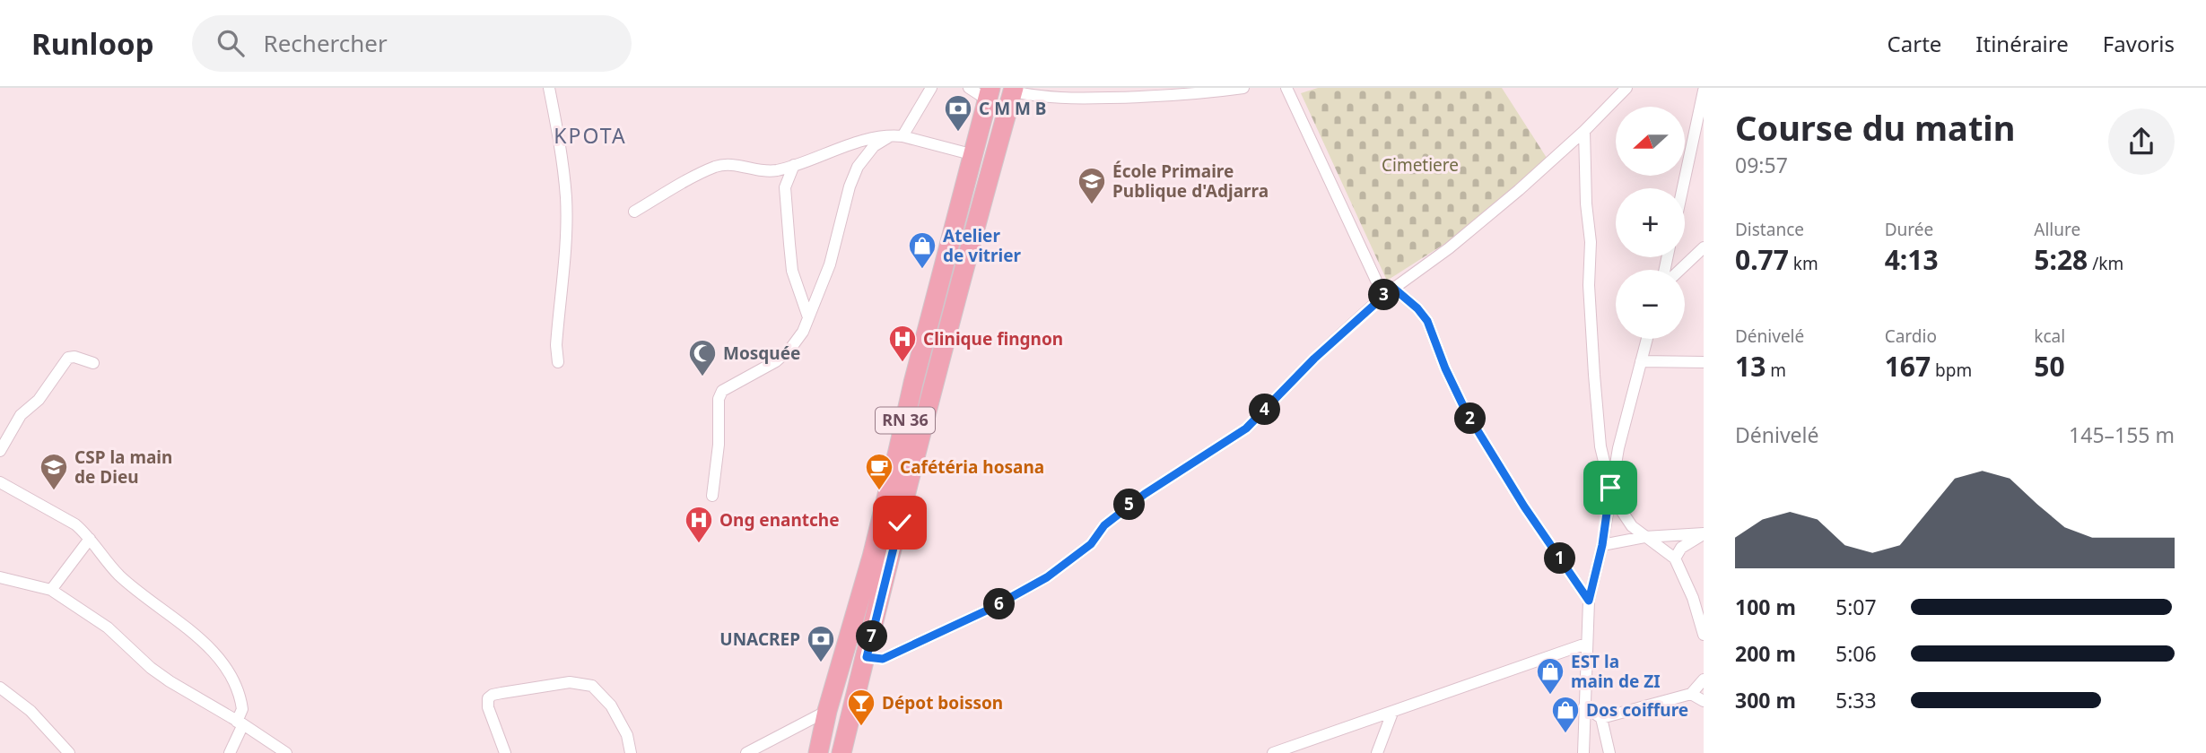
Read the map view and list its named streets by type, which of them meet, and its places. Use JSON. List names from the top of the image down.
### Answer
{
  "streets": {
    "main road": ["RN 36"]
  },
  "districts": ["KPOTA"],
  "parks": ["Cimetiere"],
  "places": {
    "bank": ["C M M B", "UNACREP"],
    "school or university": ["École Primaire Publique d'Adjarra", "CSP la main de Dieu"],
    "shop": ["Atelier de vitrier", "EST la main de ZI", "Dos coiffure"],
    "hospital": ["Clinique fingnon", "Ong enantche"],
    "mosque": ["Mosquée"],
    "cafe": ["Cafétéria hosana"],
    "bar": ["Dépot boisson"]
  },
  "north": "left",
  "page": {
    "header": "Runloop",
    "search": "Rechercher",
    "nav": ["Carte", "Itinéraire", "Favoris"],
    "heading": ["Course du matin", "09:57"],
    "map_buttons": ["+", "−"],
    "stats": [
      ["Distance", "0.77 km"],
      ["Durée", "4:13"],
      ["Allure", "5:28 /km"],
      ["Dénivelé", "13 m"],
      ["Cardio", "167 bpm"],
      ["kcal", "50"]
    ],
    "pins": [
      "3",
      "4",
      "2",
      "5",
      "1",
      "6",
      "7"
    ],
    "chart": ["Dénivelé", "145–155 m"],
    "list": [
      {
        "name": "100 m",
        "note": "5:07"
      },
      {
        "name": "200 m",
        "note": "5:06"
      },
      {
        "name": "300 m",
        "note": "5:33"
      }
    ]
  }
}
